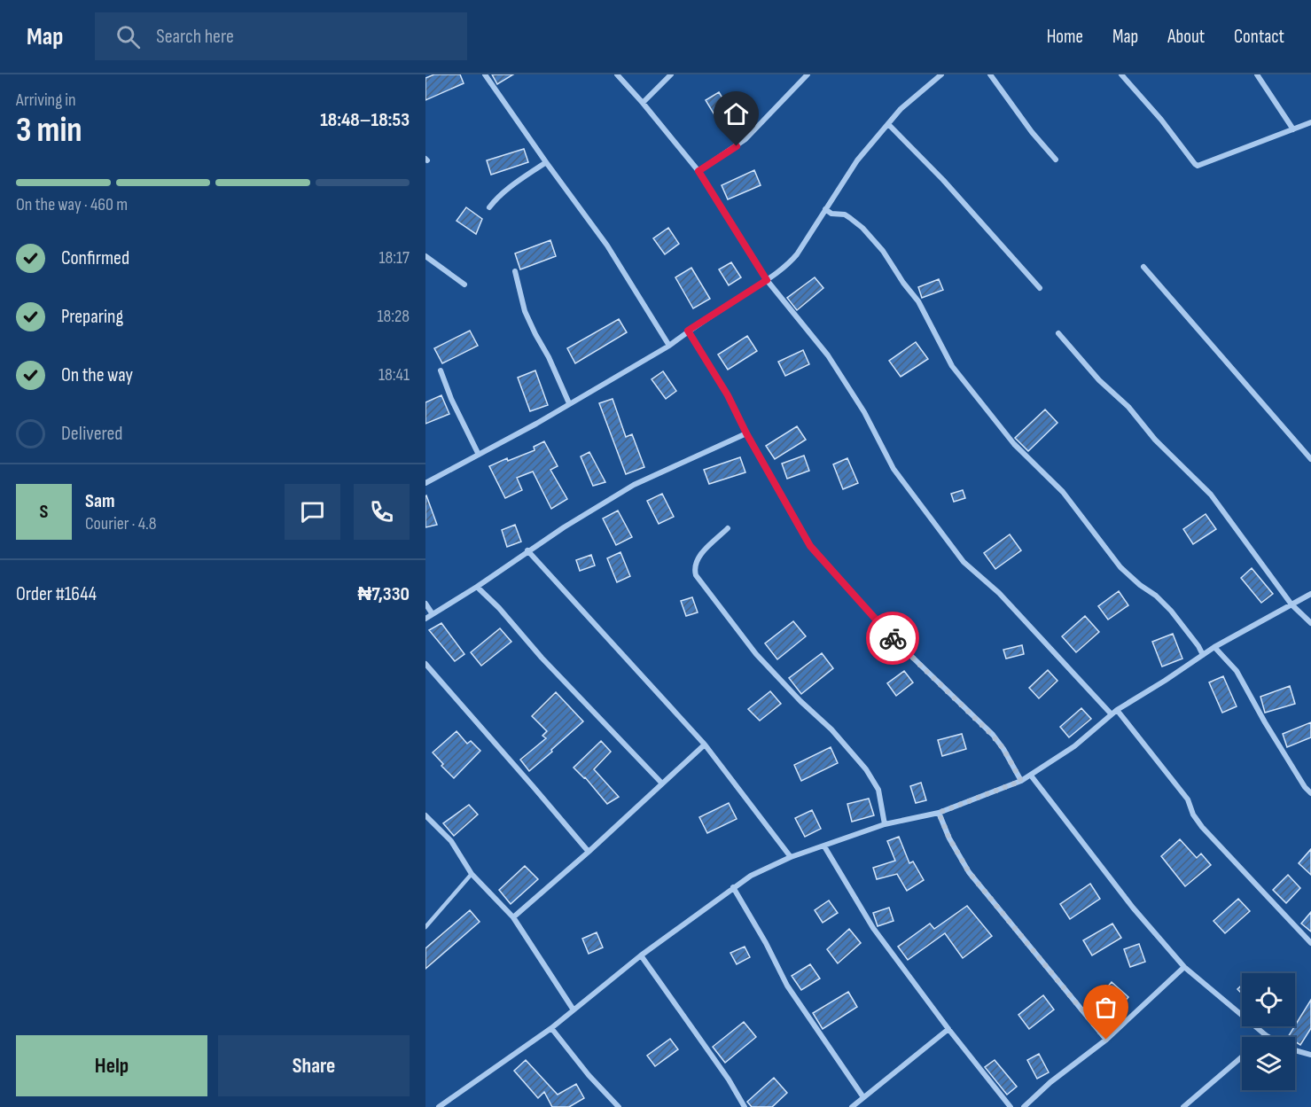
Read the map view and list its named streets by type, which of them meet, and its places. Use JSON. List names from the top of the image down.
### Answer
{
  "page": {
    "header": "Map",
    "search": "Search here",
    "nav": [
      "Home",
      "Map",
      "About",
      "Contact"
    ],
    "heading": ["3 min", "Arriving in", "18:48–18:53"],
    "panel": [
      "Sam",
      "Courier · 4.8",
      "Order #1644",
      "₦7,330"
    ],
    "bar": "On the way · 460 m",
    "list": [
      ["Confirmed", "18:17"],
      ["Preparing", "18:28"],
      ["On the way", "18:41"],
      "Delivered"
    ],
    "round": "S",
    "buttons": ["Help", "Share"]
  }
}
